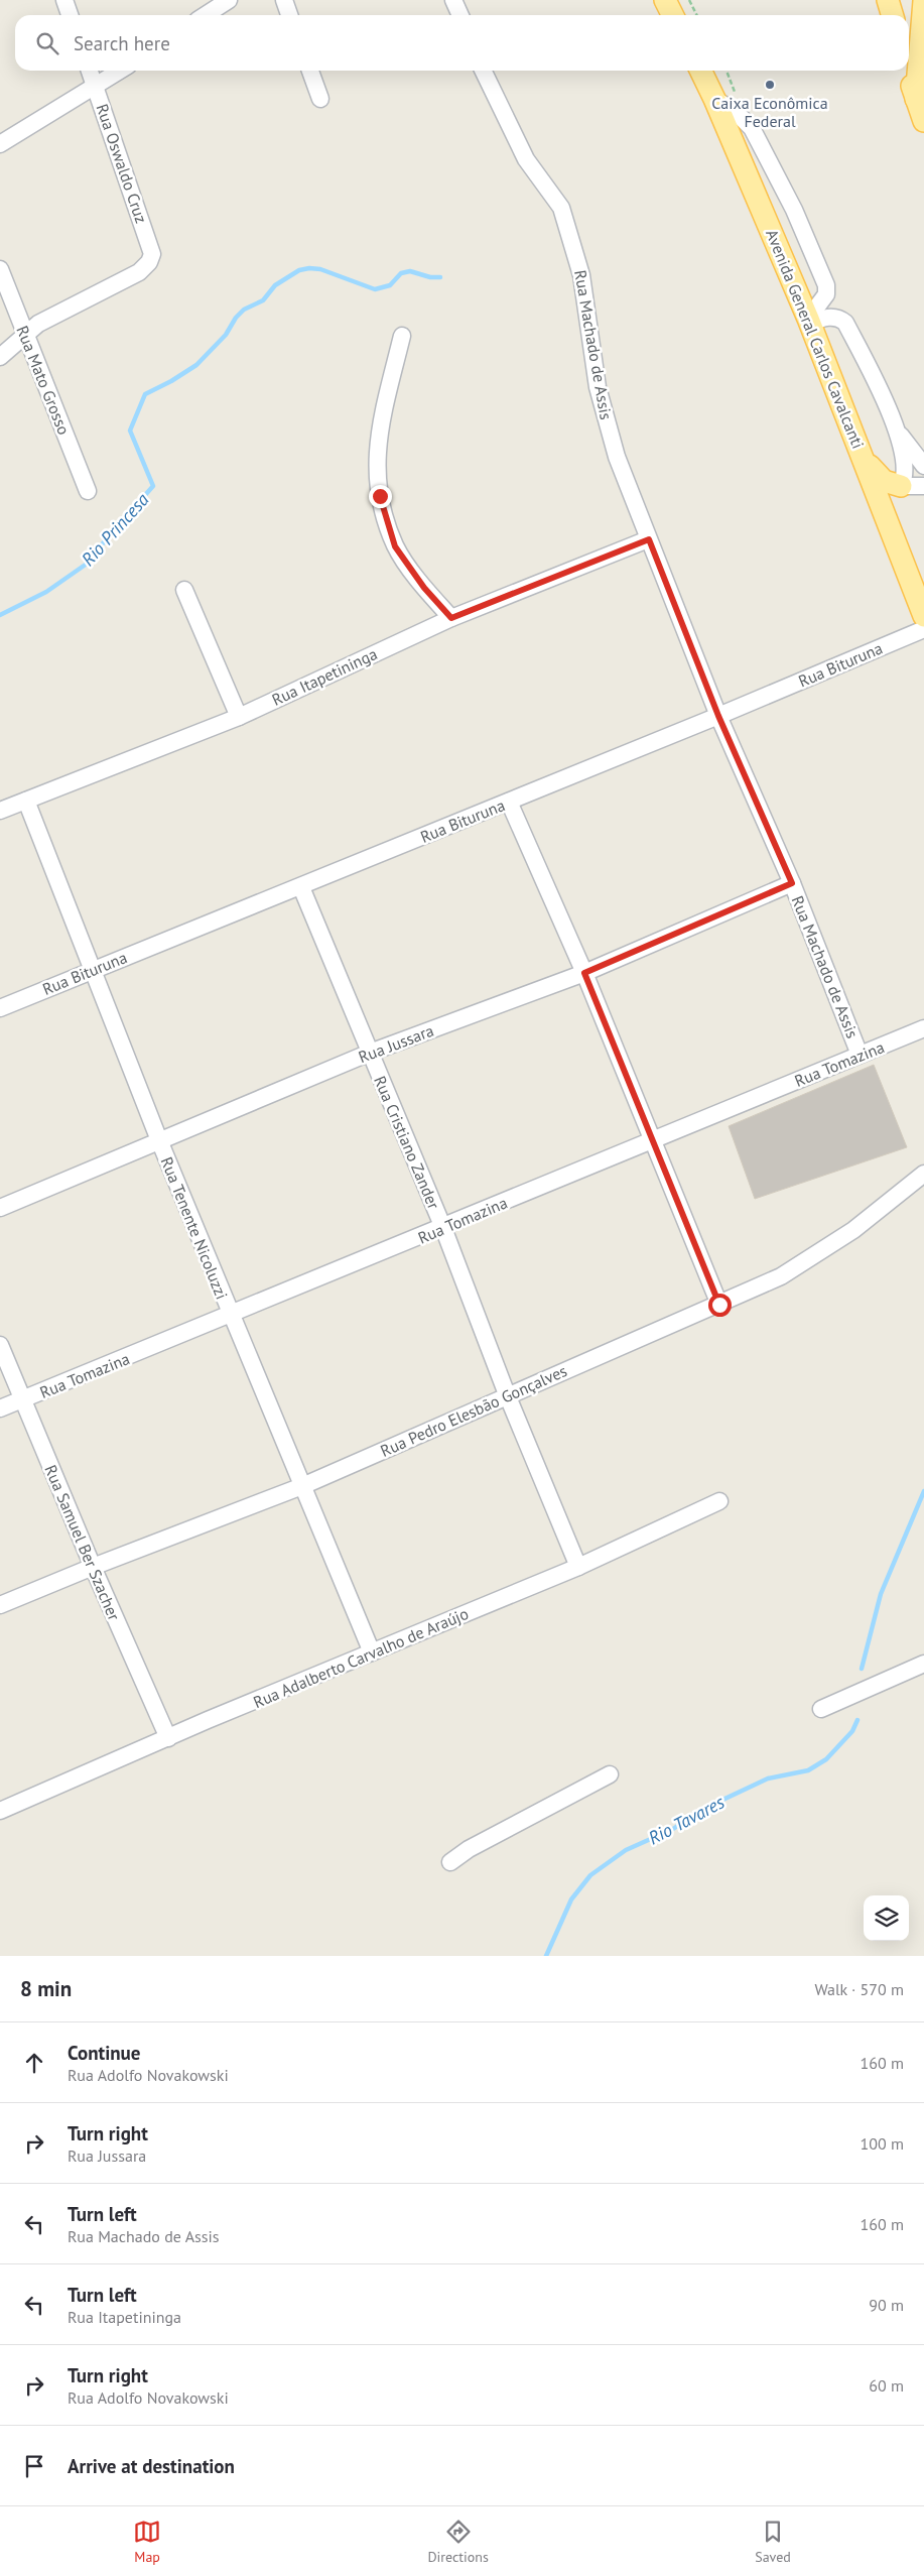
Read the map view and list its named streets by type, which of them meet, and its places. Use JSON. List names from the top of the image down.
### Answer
{
  "streets": {
    "main road": ["Avenida General Carlos Cavalcanti"],
    "street": [
      "Rua Oswaldo Cruz",
      "Rua Machado de Assis",
      "Rua Mato Grosso",
      "Rua Bituruna",
      "Rua Itapetininga",
      "Rua Jussara",
      "Rua Tomazina",
      "Rua Cristiano Zander",
      "Rua Tenente Nicoluzzi",
      "Rua Pedro Elesbão Gonçalves",
      "Rua Samuel Ber Szacher",
      "Rua Adalberto Carvalho de Araújo"
    ]
  },
  "crossings": [
    ["Rua Oswaldo Cruz", "Rua Mato Grosso"],
    ["Rua Machado de Assis", "Rua Bituruna"],
    ["Rua Machado de Assis", "Rua Itapetininga"],
    ["Rua Machado de Assis", "Rua Jussara"],
    ["Rua Machado de Assis", "Rua Tomazina"],
    ["Rua Bituruna", "Rua Cristiano Zander"],
    ["Rua Bituruna", "Rua Tenente Nicoluzzi"],
    ["Rua Itapetininga", "Rua Tenente Nicoluzzi"],
    ["Rua Jussara", "Rua Cristiano Zander"],
    ["Rua Jussara", "Rua Tenente Nicoluzzi"],
    ["Rua Tomazina", "Rua Cristiano Zander"],
    ["Rua Tomazina", "Rua Tenente Nicoluzzi"],
    ["Rua Tomazina", "Rua Samuel Ber Szacher"],
    ["Rua Cristiano Zander", "Rua Pedro Elesbão Gonçalves"],
    ["Rua Cristiano Zander", "Rua Adalberto Carvalho de Araújo"],
    ["Rua Tenente Nicoluzzi", "Rua Pedro Elesbão Gonçalves"],
    ["Rua Tenente Nicoluzzi", "Rua Adalberto Carvalho de Araújo"],
    ["Rua Pedro Elesbão Gonçalves", "Rua Samuel Ber Szacher"],
    ["Rua Samuel Ber Szacher", "Rua Adalberto Carvalho de Araújo"]
  ],
  "water": ["Rio Princesa", "Rio Tavares"],
  "places": ["Caixa Econômica Federal"],
  "page": {
    "search": "Search here",
    "heading": ["8 min", "Walk · 570 m"],
    "list": [
      ["Continue", "Rua Adolfo Novakowski", "160 m"],
      ["Turn right", "Rua Jussara", "100 m"],
      ["Turn left", "Rua Machado de Assis", "160 m"],
      ["Turn left", "Rua Itapetininga", "90 m"],
      ["Turn right", "Rua Adolfo Novakowski", "60 m"],
      "Arrive at destination"
    ],
    "nav": ["Map", "Directions", "Saved"]
  }
}
